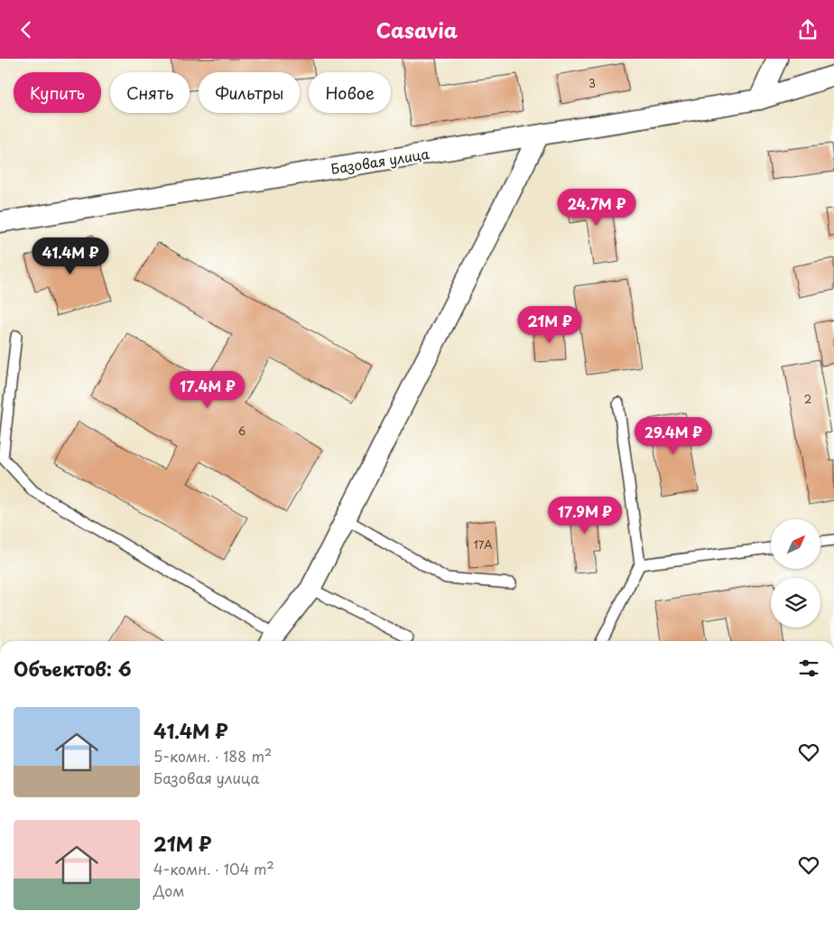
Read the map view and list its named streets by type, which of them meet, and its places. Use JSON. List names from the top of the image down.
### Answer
{
  "streets": {
    "street": ["Базовая улица"]
  },
  "house_numbers": [
    "3",
    "2",
    "6",
    "17А"
  ],
  "north": "top right",
  "page": {
    "header": "Casavia",
    "chip": [
      "Купить",
      "Снять",
      "Фильтры",
      "Новое"
    ],
    "price": [
      "24.7M ₽",
      "41.4M ₽",
      "21M ₽",
      "17.4M ₽",
      "29.4M ₽",
      "17.9M ₽"
    ],
    "heading": "Объектов: 6",
    "list": [
      {
        "name": "41.4M ₽",
        "note": "5-комн. · 188 m² · Базовая улица"
      },
      {
        "name": "21M ₽",
        "note": "4-комн. · 104 m² · Дом"
      }
    ]
  }
}
